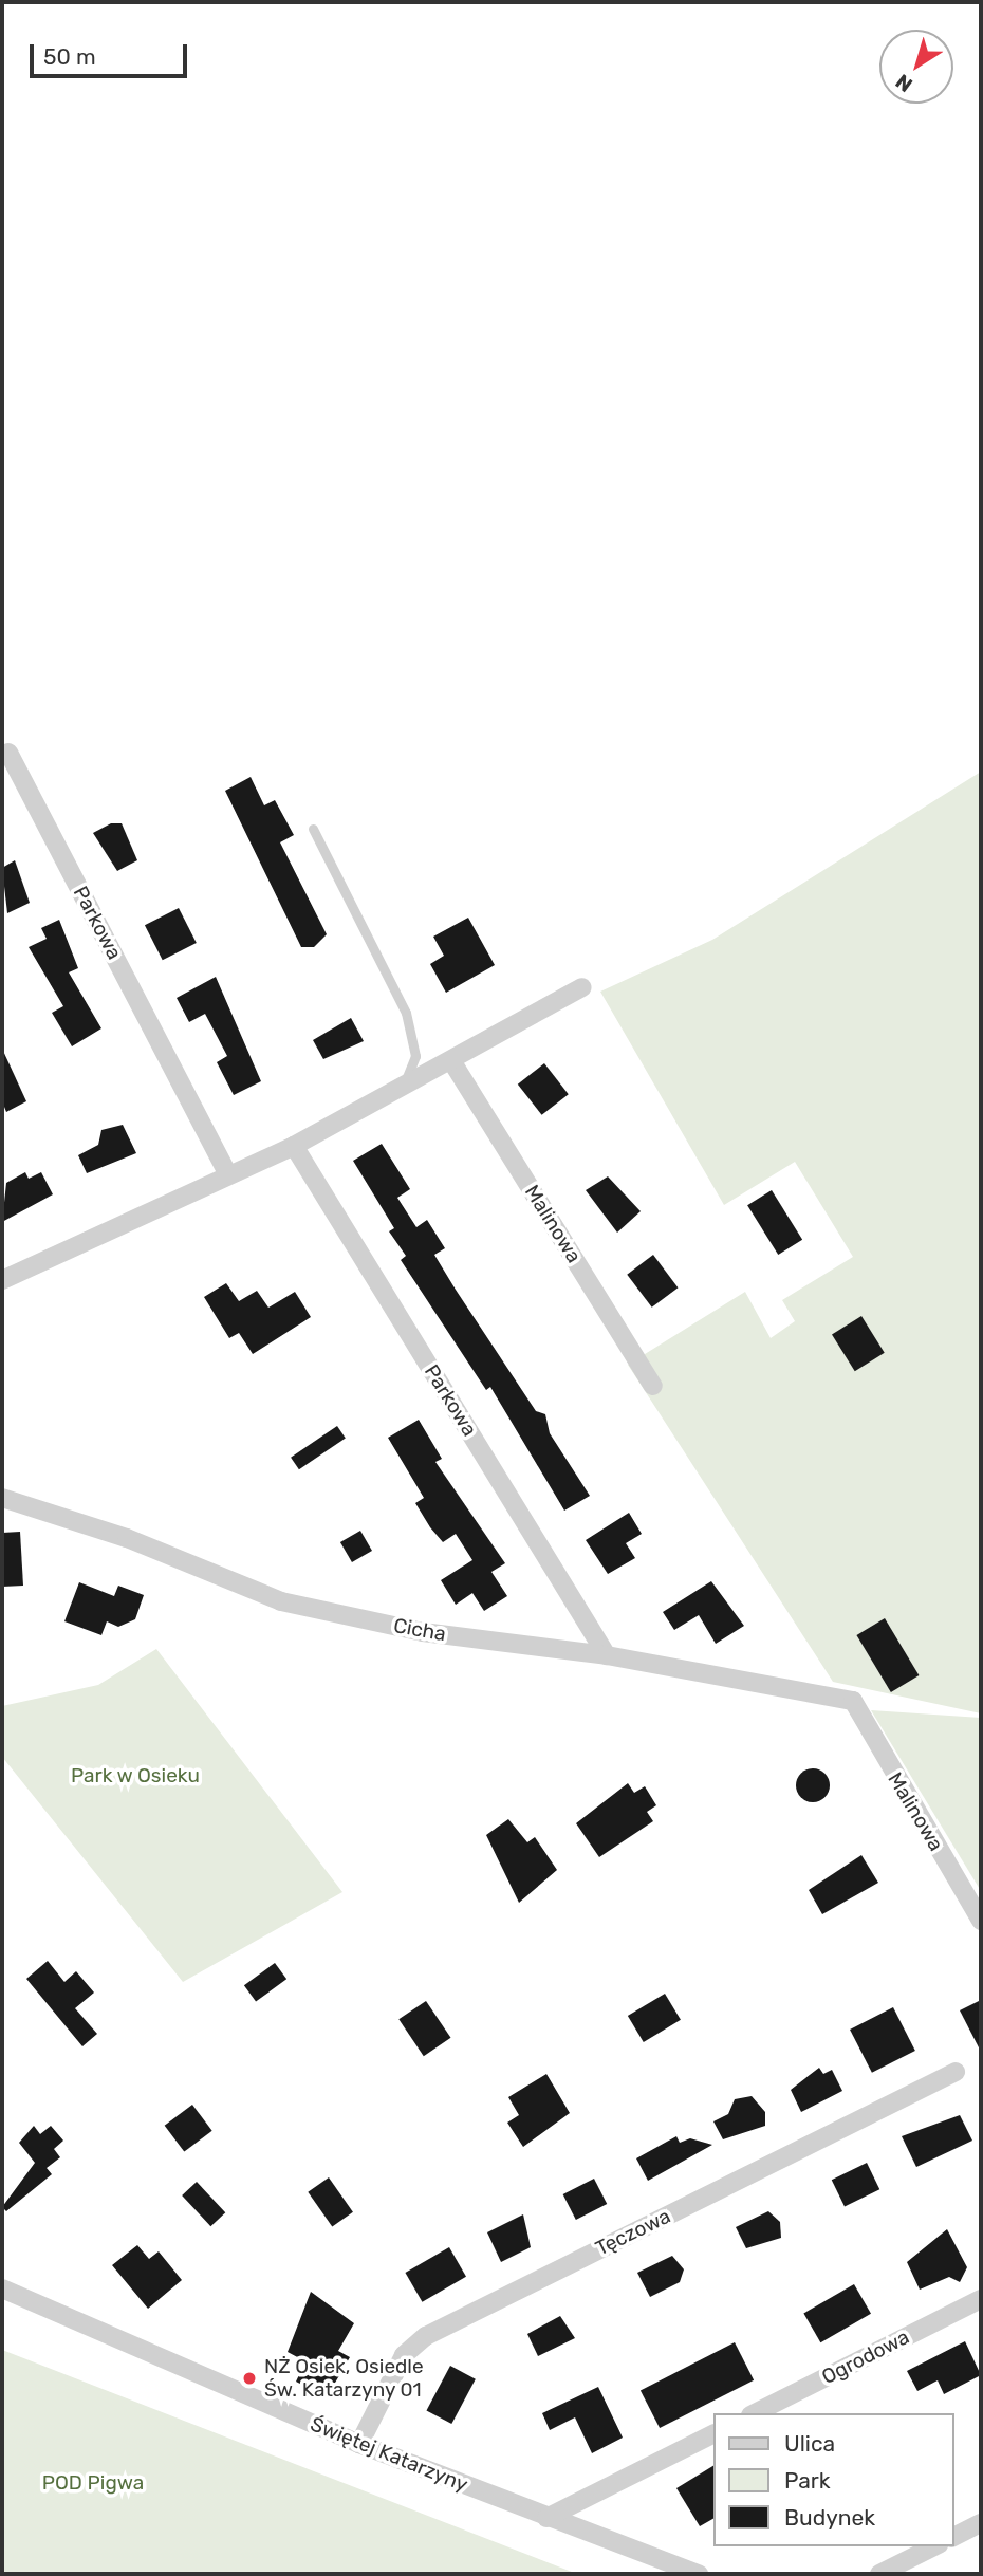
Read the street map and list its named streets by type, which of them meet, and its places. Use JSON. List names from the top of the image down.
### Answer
{
  "streets": {
    "street": [
      "Parkowa",
      "Malinowa",
      "Cicha",
      "Tęczowa",
      "Ogrodowa",
      "Świętej Katarzyny"
    ]
  },
  "crossings": [
    ["Parkowa", "Cicha"],
    ["Malinowa", "Cicha"],
    ["Tęczowa", "Świętej Katarzyny"]
  ],
  "parks": ["Park w Osieku", "POD Pigwa"],
  "places": ["NŻ Osiek, Osiedle Św. Katarzyny 01"],
  "legend": ["Ulica", "Park", "Budynek"],
  "scale_bar": "50 m",
  "north": "bottom left"
}
